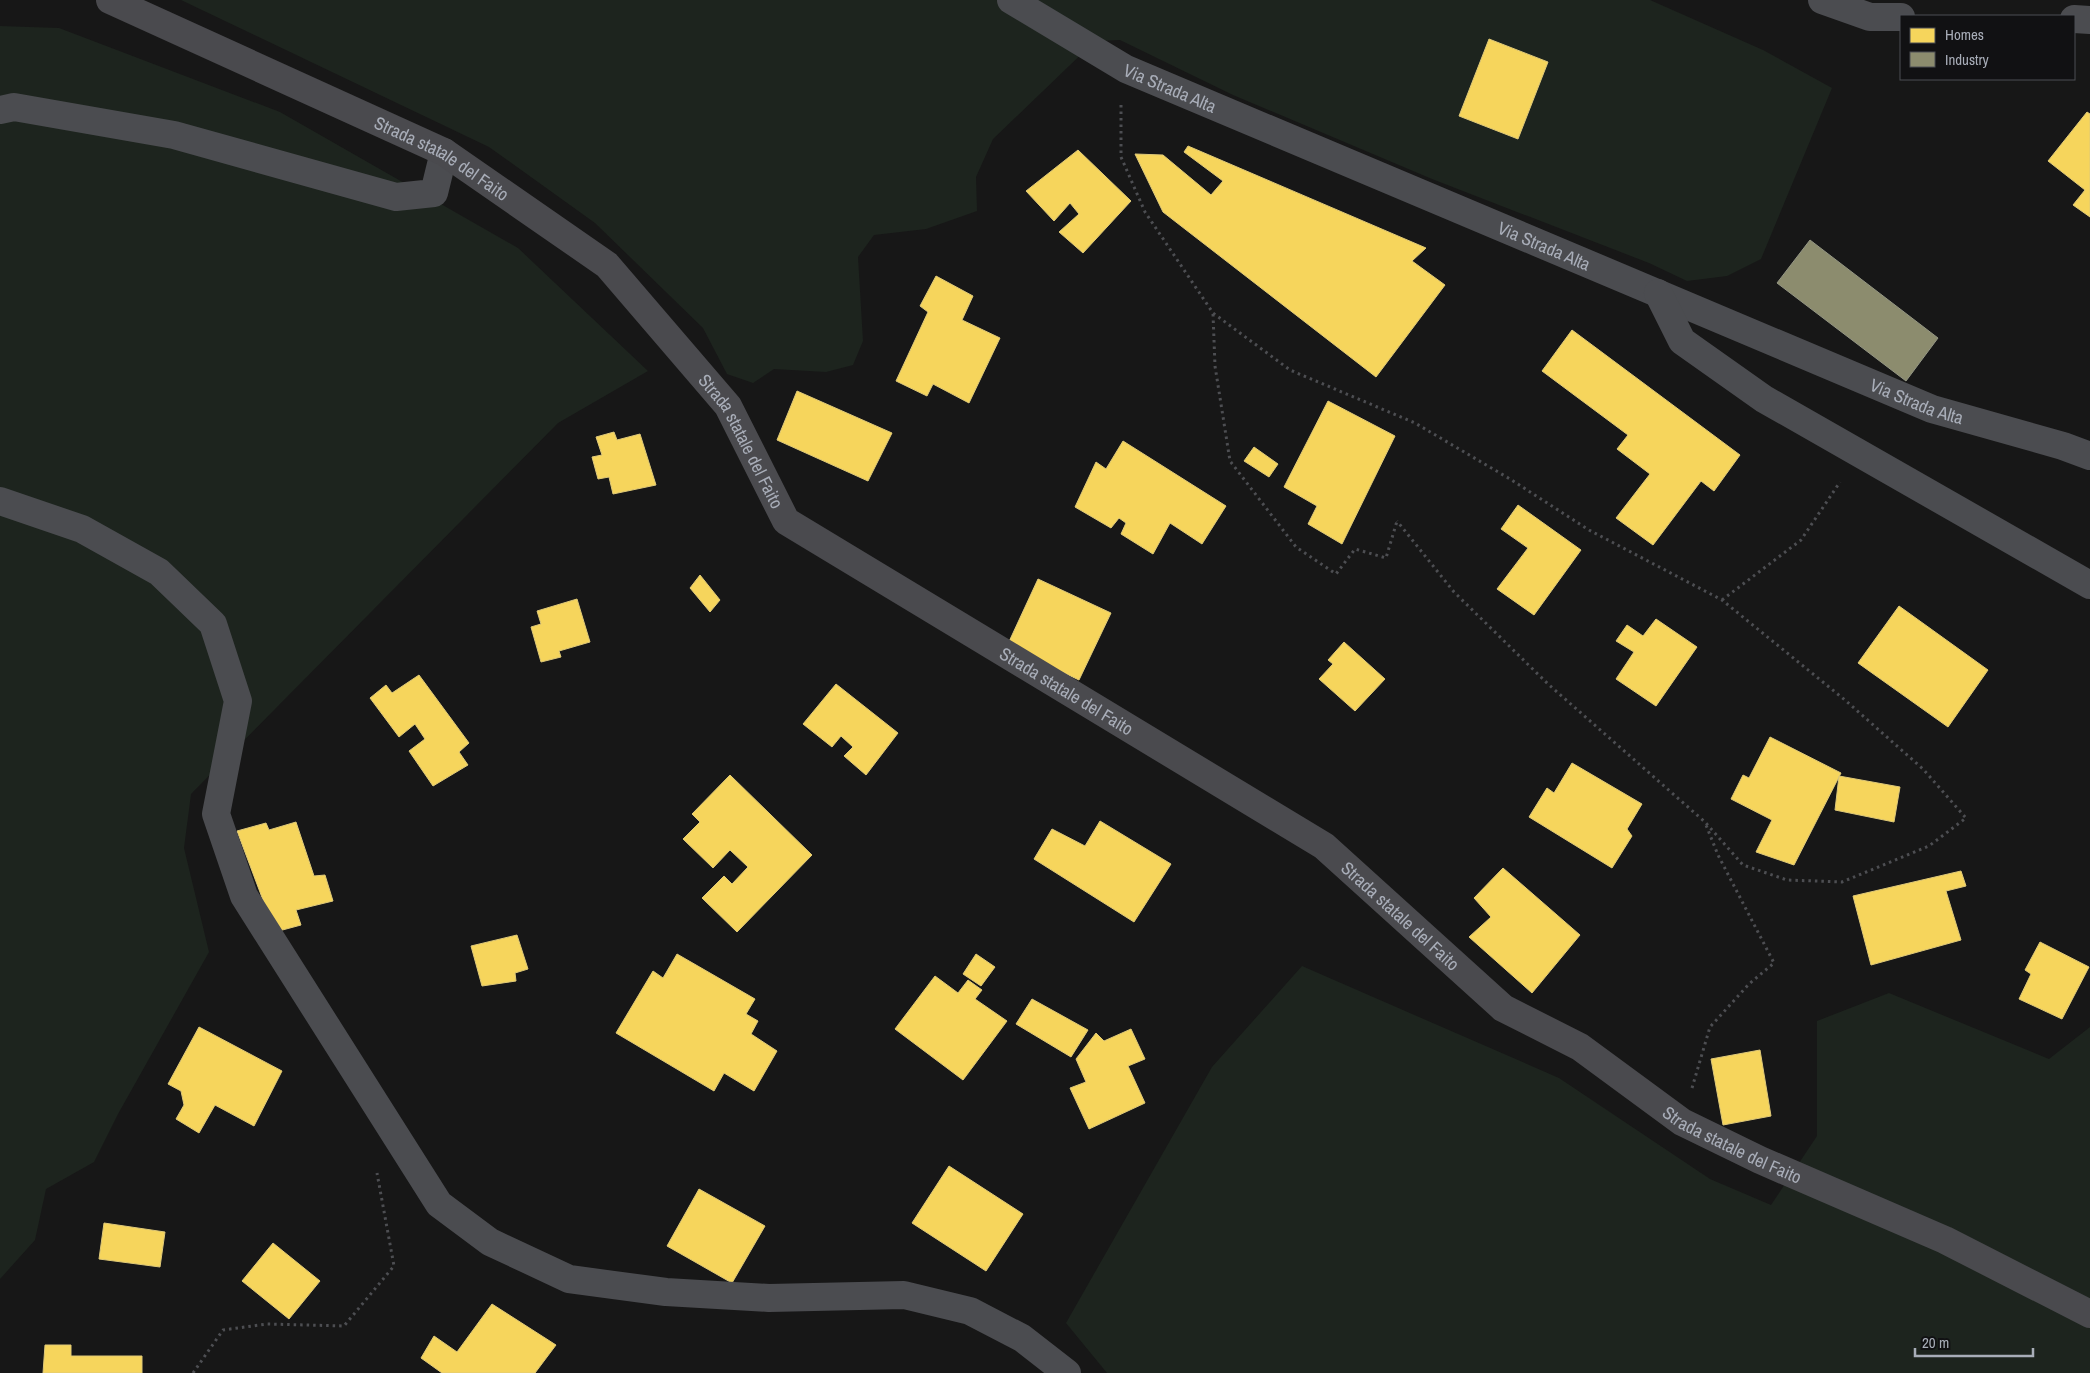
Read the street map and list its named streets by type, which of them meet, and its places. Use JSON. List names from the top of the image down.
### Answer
{
  "streets": {
    "street": ["Via Strada Alta", "Strada statale del Faito"]
  },
  "legend": ["Homes", "Industry"],
  "scale_bar": "20 m"
}
